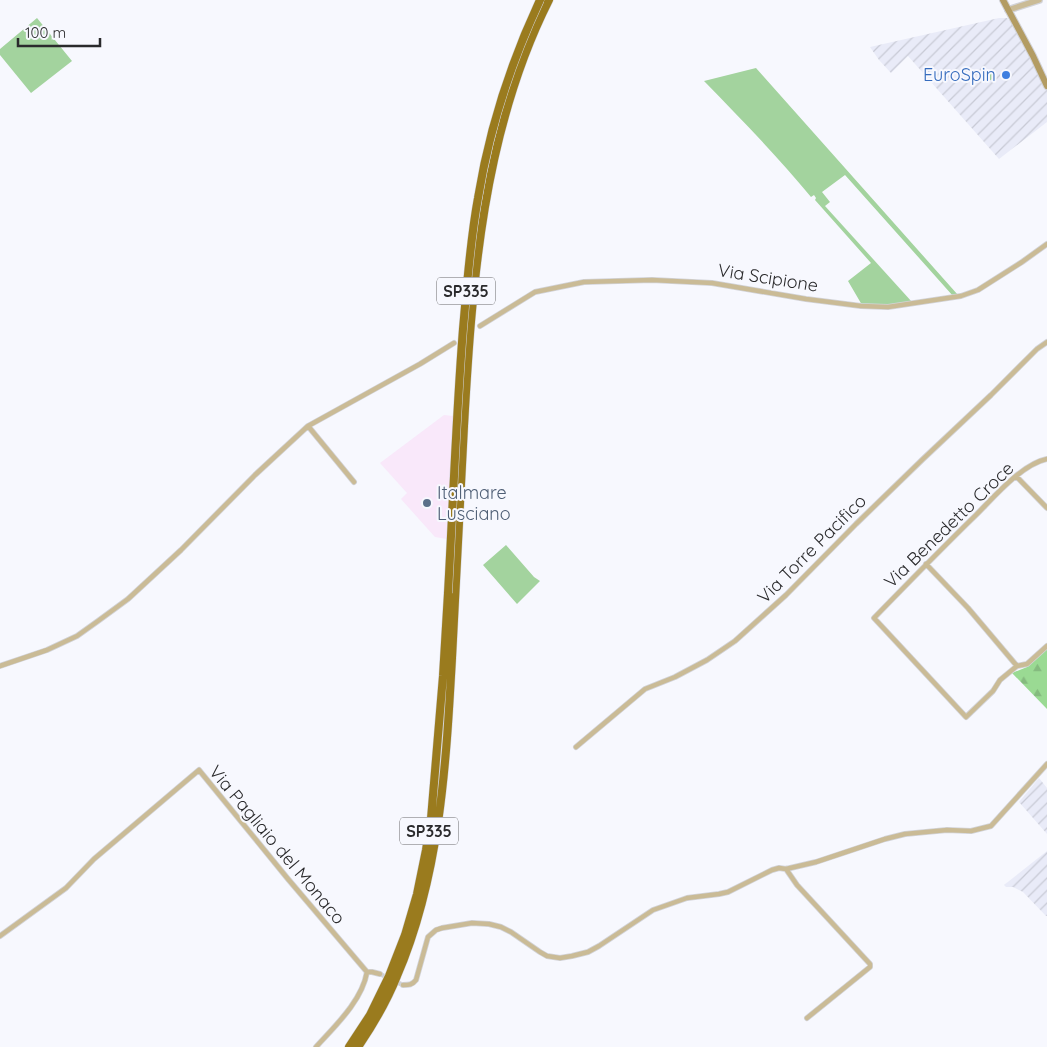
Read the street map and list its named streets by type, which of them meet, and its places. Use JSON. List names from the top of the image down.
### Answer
{
  "streets": {
    "highway": ["SP335"],
    "street": [
      "Via Scipione",
      "Via Benedetto Croce",
      "Via Torre Pacifico",
      "Via Pagliaio del Monaco"
    ]
  },
  "places": ["EuroSpin", "Italmare Lusciano"],
  "scale_bar": "100 m"
}
